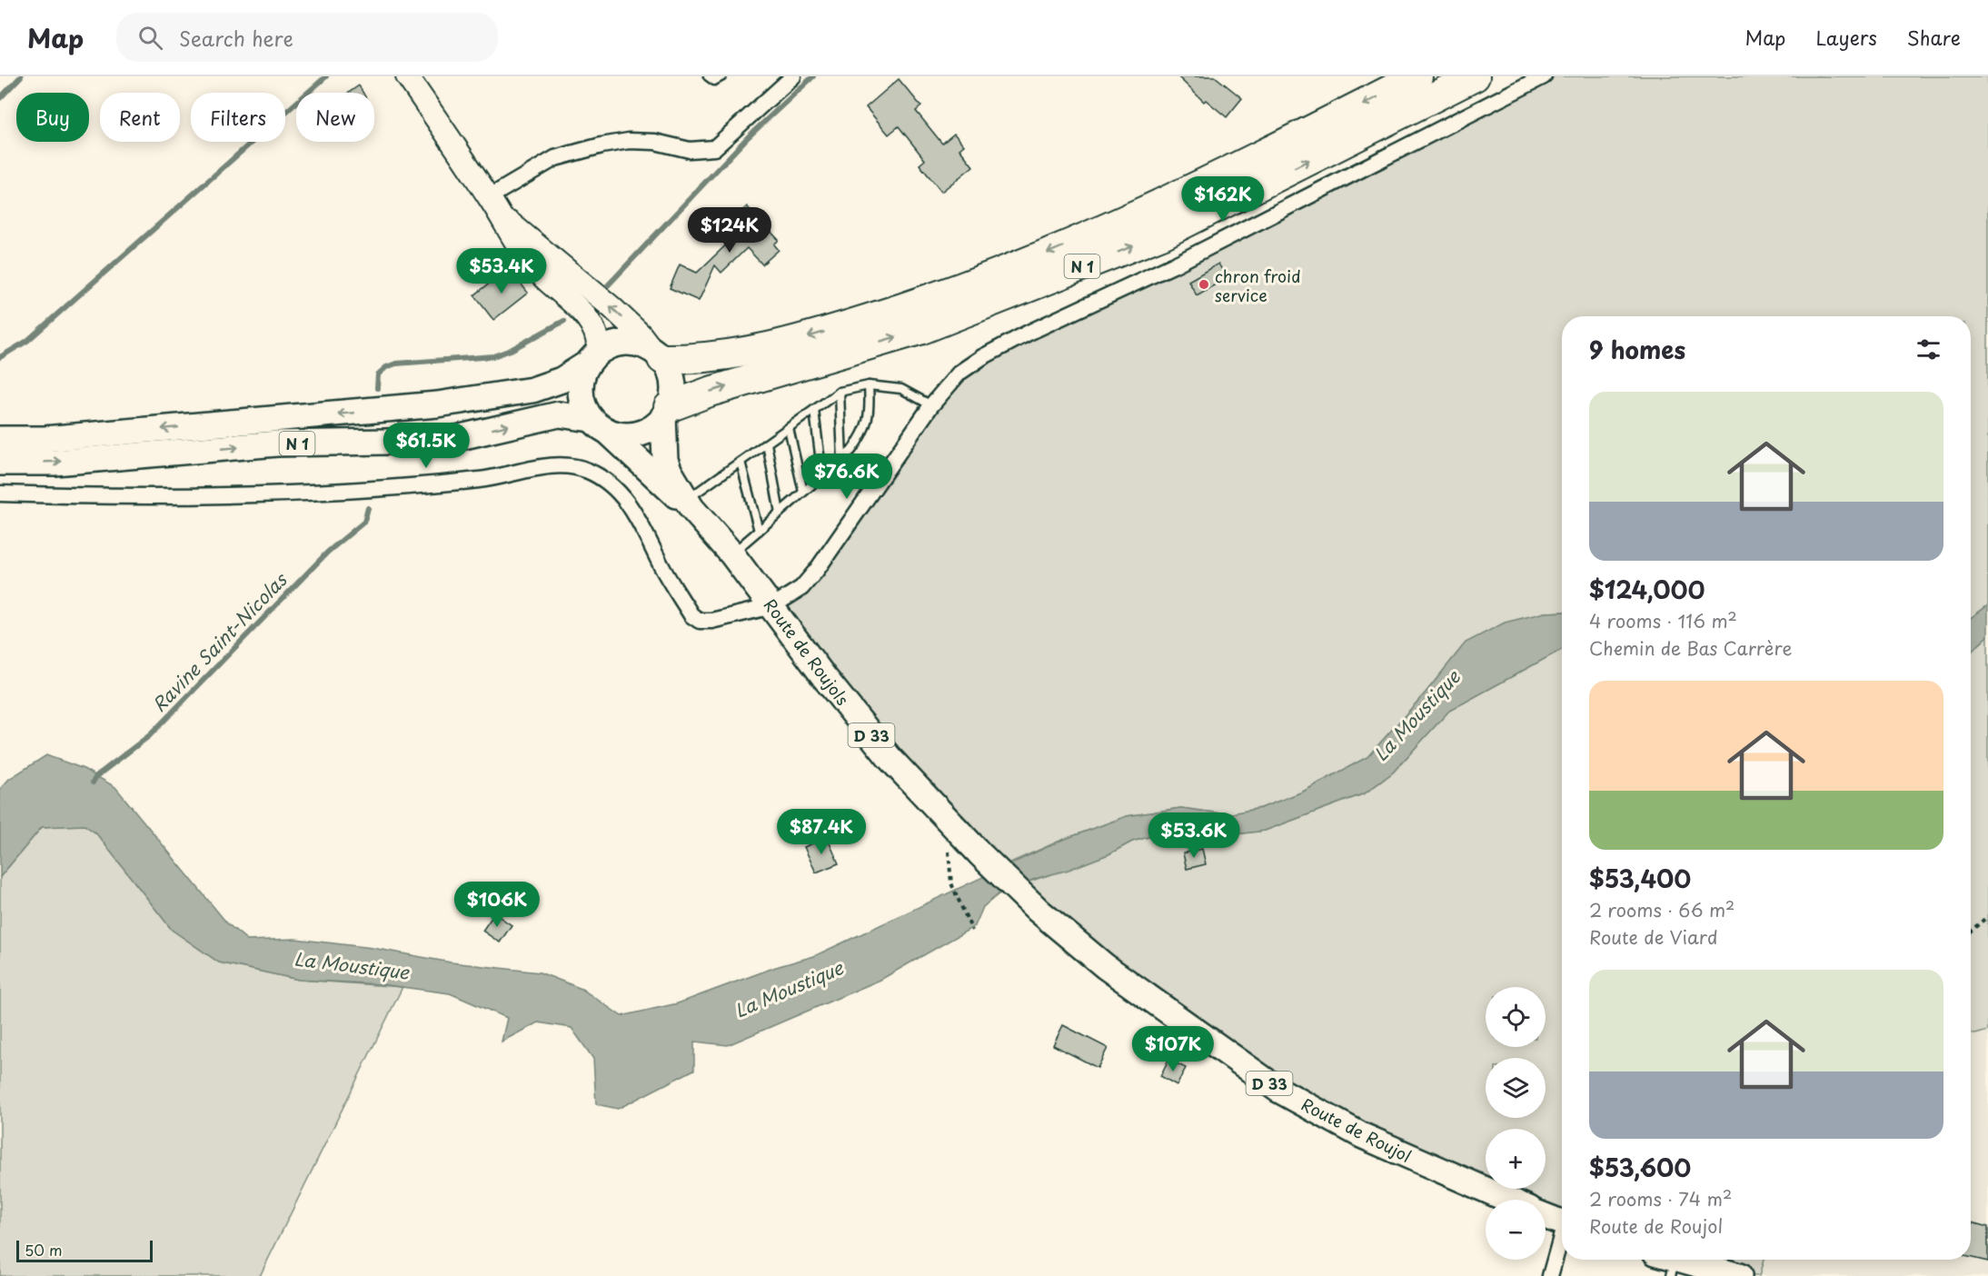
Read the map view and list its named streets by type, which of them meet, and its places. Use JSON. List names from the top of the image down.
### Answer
{
  "streets": {
    "highway": ["N 1"],
    "main road": ["Route de Roujols", "D 33", "Route de Roujol"]
  },
  "crossings": [
    ["N 1", "Route de Roujols"],
    ["Route de Roujols", "Route de Roujol"]
  ],
  "water": ["Ravine Saint-Nicolas", "La Moustique"],
  "places": ["chron froid service"],
  "scale_bar": "50 m",
  "page": {
    "header": "Map",
    "search": "Search here",
    "nav": ["Map", "Layers", "Share"],
    "chip": [
      "Buy",
      "Rent",
      "Filters",
      "New"
    ],
    "price": [
      "$162K",
      "$124K",
      "$53.4K",
      "$61.5K",
      "$76.6K",
      "$87.4K",
      "$53.6K",
      "$106K",
      "$107K"
    ],
    "heading": "9 homes",
    "list": [
      {
        "name": "$124,000",
        "note": "4 rooms · 116 m² · Chemin de Bas Carrère"
      },
      {
        "name": "$53,400",
        "note": "2 rooms · 66 m² · Route de Viard"
      },
      {
        "name": "$53,600",
        "note": "2 rooms · 74 m² · Route de Roujol"
      }
    ],
    "map_buttons": ["+", "−"],
    "scale": "50 m"
  }
}
